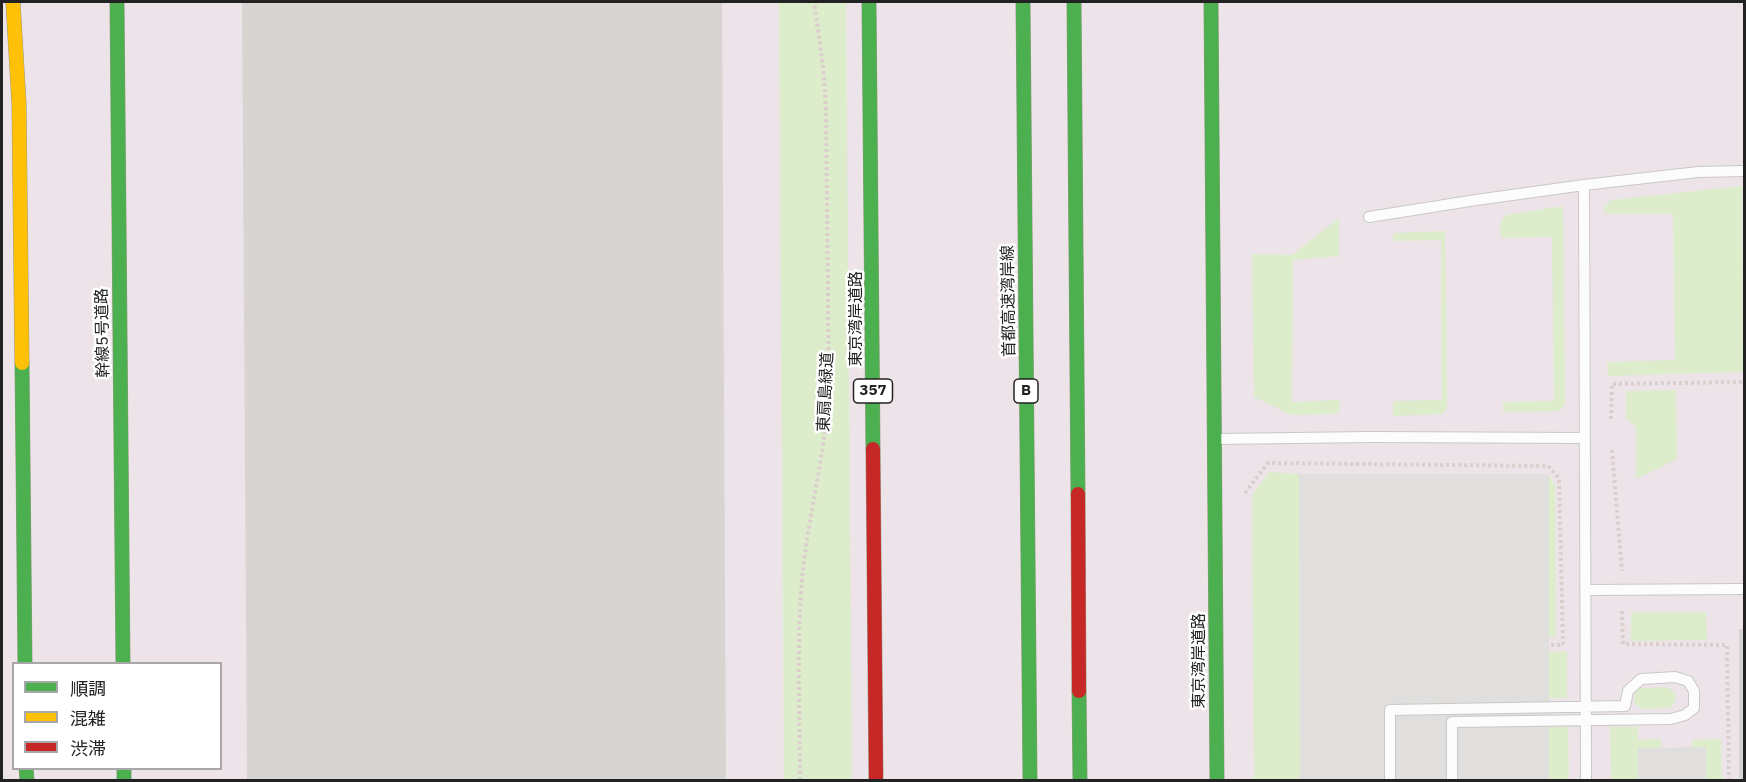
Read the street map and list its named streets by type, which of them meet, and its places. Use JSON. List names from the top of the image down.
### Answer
{
  "streets": {
    "main road": [
      "首都高速湾岸線",
      "東京湾岸道路",
      "幹線5号道路",
      "357",
      "B"
    ],
    "path": ["東扇島緑道"]
  },
  "legend": ["順調", "混雑", "渋滞"]
}
